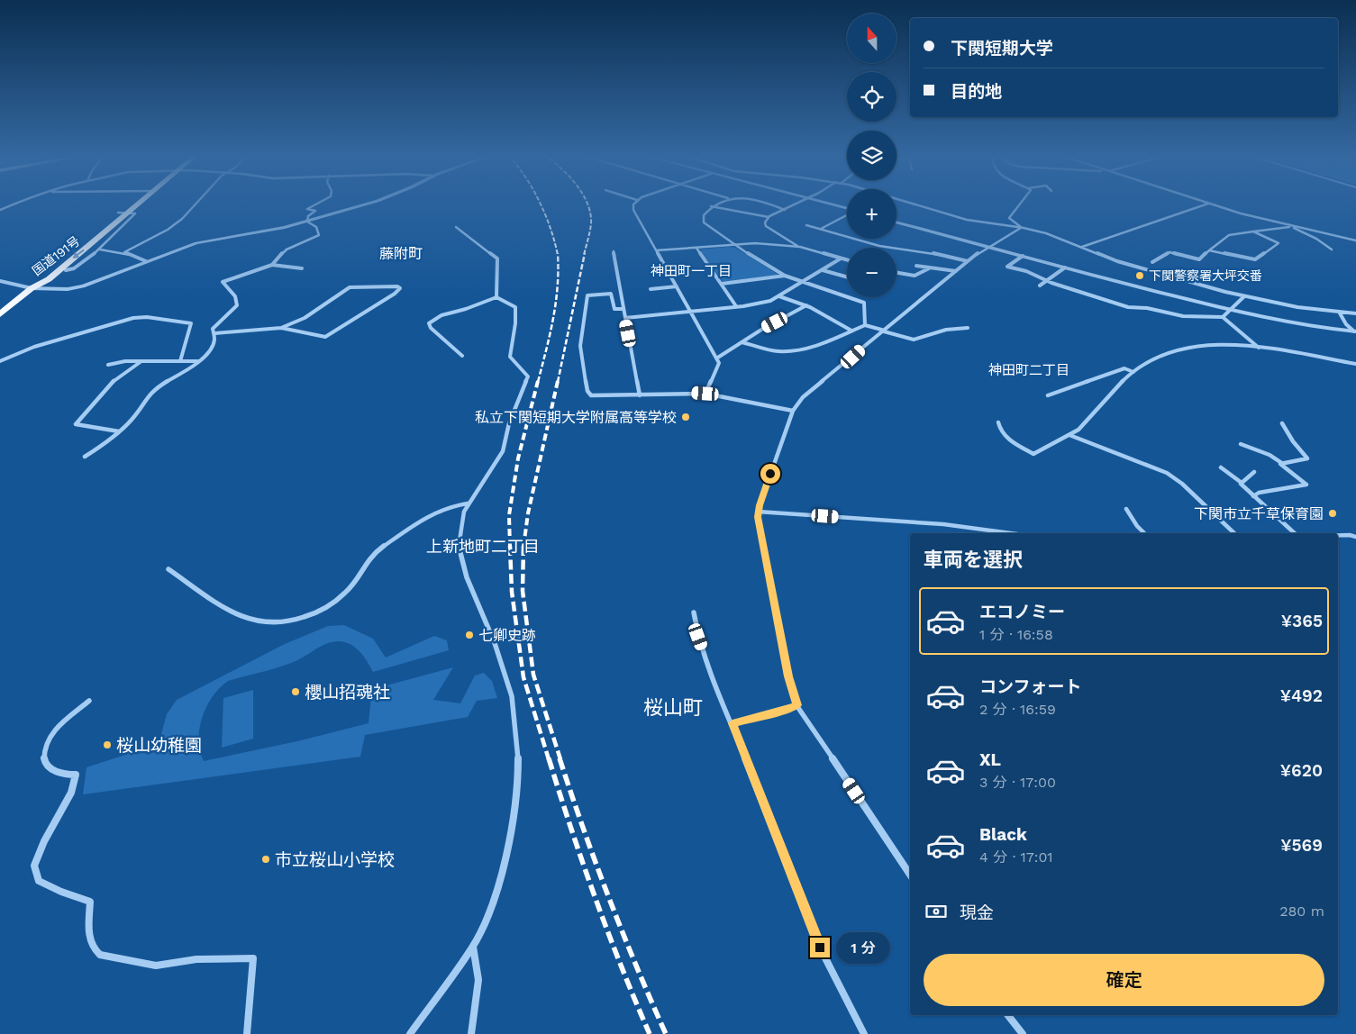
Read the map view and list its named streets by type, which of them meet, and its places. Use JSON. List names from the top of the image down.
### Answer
{
  "streets": {
    "highway": ["国道191号"]
  },
  "districts": [
    "藤附町",
    "神田町一丁目",
    "神田町二丁目",
    "上新地町二丁目",
    "桜山町"
  ],
  "places": [
    "下関警察署大坪交番",
    "私立下関短期大学附属高等学校",
    "下関市立千草保育園",
    "七卿史跡",
    "櫻山招魂社",
    "桜山幼稚園",
    "市立桜山小学校"
  ],
  "north": "top",
  "page": {
    "map_buttons": ["+", "−"],
    "banner": ["下関短期大学", "目的地"],
    "heading": "車両を選択",
    "list": [
      {
        "name": "エコノミー",
        "note": "1 分 · 16:58",
        "value": "¥365"
      },
      {
        "name": "コンフォート",
        "note": "2 分 · 16:59",
        "value": "¥492"
      },
      {
        "name": "XL",
        "note": "3 分 · 17:00",
        "value": "¥620"
      },
      {
        "name": "Black",
        "note": "4 分 · 17:01",
        "value": "¥569"
      }
    ],
    "pay": ["現金", "280 m"],
    "bubble": "1 分",
    "buttons": "確定"
  }
}
